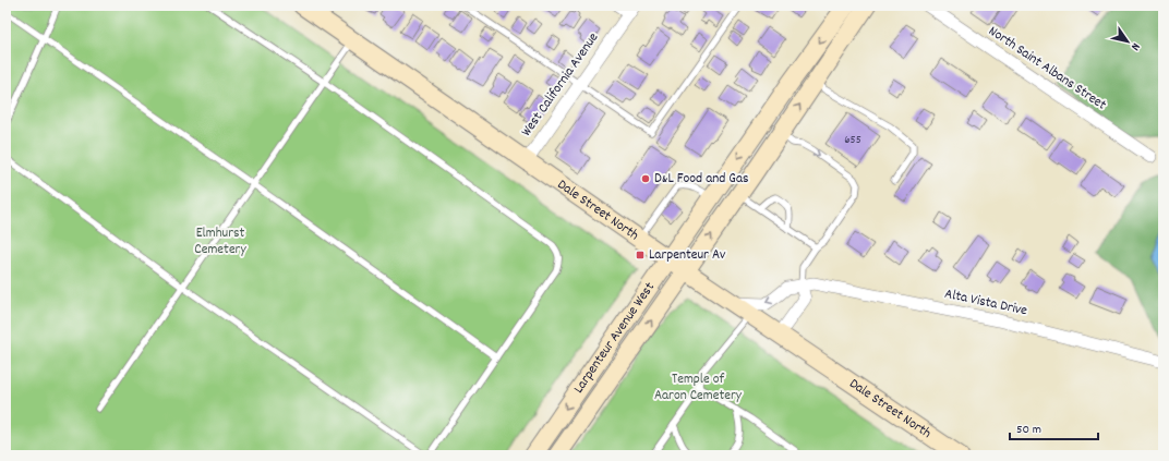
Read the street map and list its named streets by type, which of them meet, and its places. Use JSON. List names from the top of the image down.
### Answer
{
  "streets": {
    "main road": ["Dale Street North", "Larpenteur Avenue West"],
    "street": ["North Saint Albans Street", "West California Avenue", "Alta Vista Drive"]
  },
  "crossings": [
    ["West California Avenue", "Dale Street North"],
    ["Dale Street North", "Alta Vista Drive"],
    ["Dale Street North", "Larpenteur Avenue West"]
  ],
  "parks": ["Elmhurst Cemetery", "Temple of Aaron Cemetery"],
  "places": {
    "other": ["D&L Food and Gas"],
    "transit": ["Larpenteur Av"]
  },
  "house_numbers": ["655"],
  "scale_bar": "50 m",
  "north": "bottom right"
}
